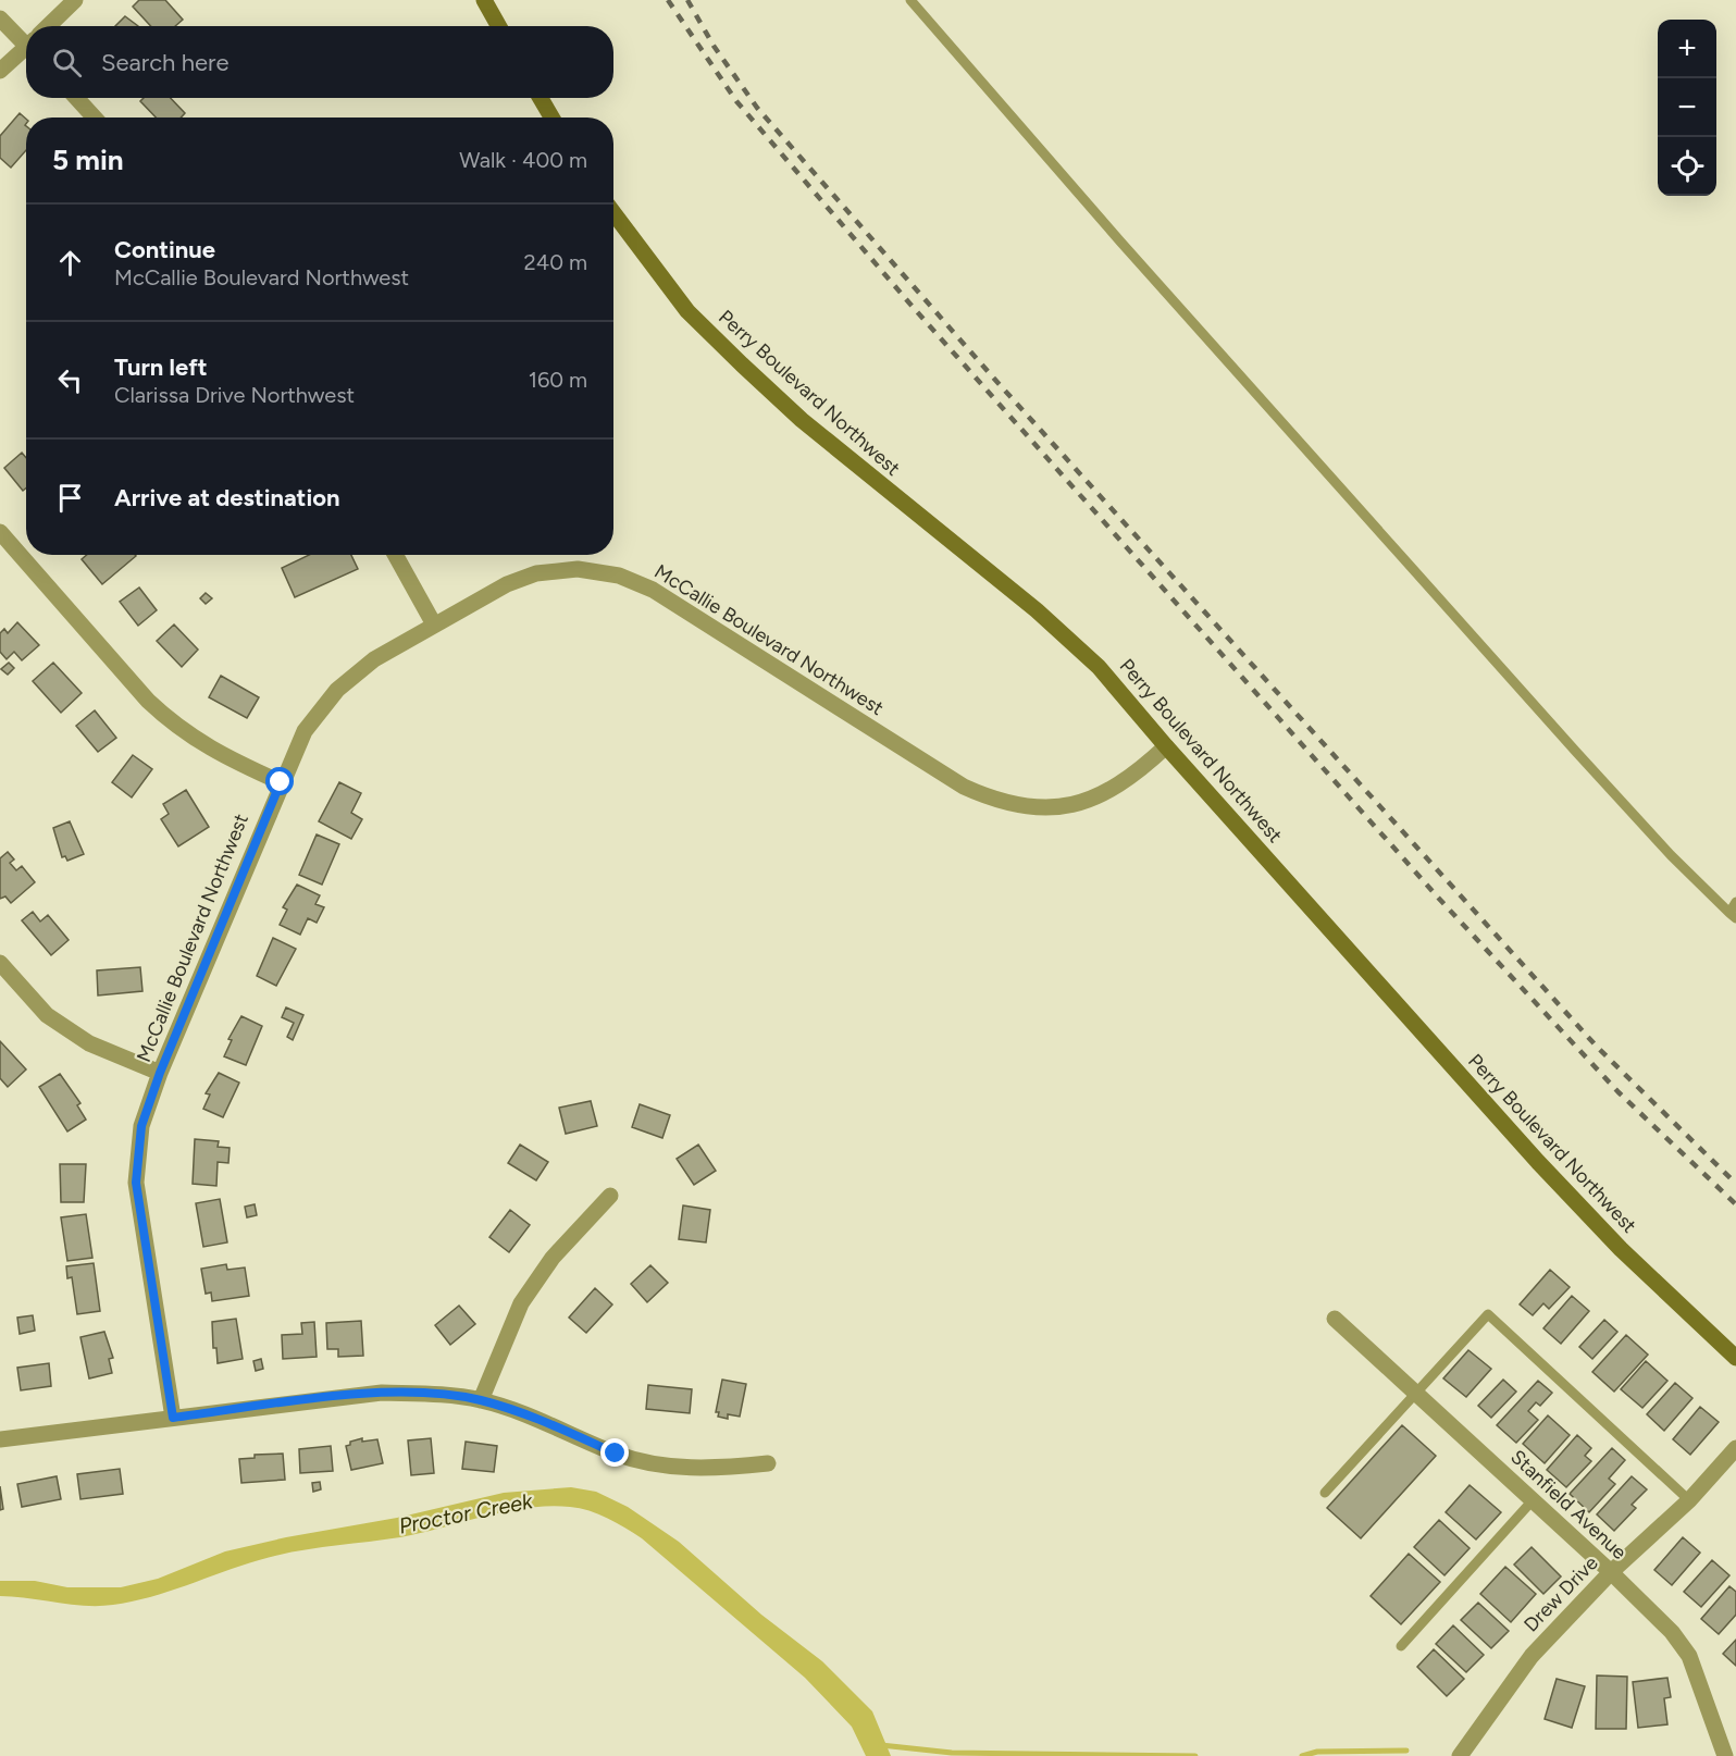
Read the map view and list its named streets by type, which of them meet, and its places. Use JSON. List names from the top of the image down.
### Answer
{
  "streets": {
    "street": [
      "Perry Boulevard Northwest",
      "McCallie Boulevard Northwest",
      "Stanfield Avenue",
      "Drew Drive"
    ]
  },
  "crossings": [
    ["Perry Boulevard Northwest", "McCallie Boulevard Northwest"],
    ["Stanfield Avenue", "Drew Drive"]
  ],
  "water": ["Proctor Creek"],
  "page": {
    "map_buttons": ["+", "−"],
    "search": "Search here",
    "heading": ["5 min", "Walk · 400 m"],
    "list": [
      ["Continue", "McCallie Boulevard Northwest", "240 m"],
      ["Turn left", "Clarissa Drive Northwest", "160 m"],
      "Arrive at destination"
    ]
  }
}
